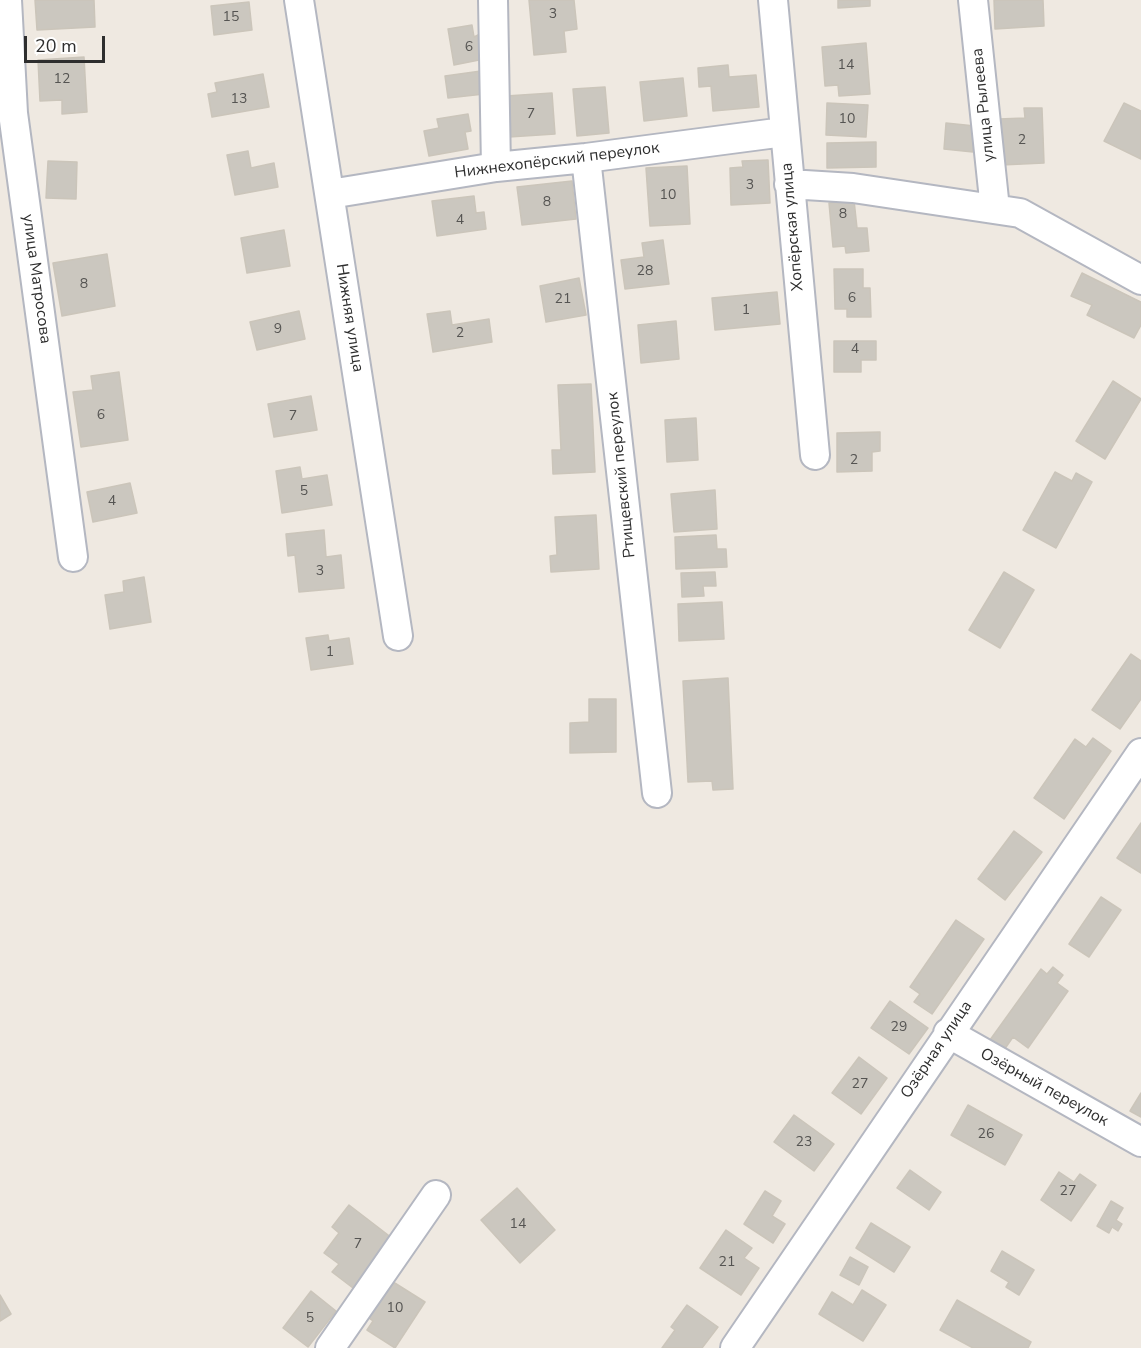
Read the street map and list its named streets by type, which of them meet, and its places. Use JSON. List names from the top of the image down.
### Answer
{
  "streets": {
    "street": [
      "улица Рылеева",
      "Нижнехопёрский переулок",
      "Хопёрская улица",
      "улица Матросова",
      "Нижняя улица",
      "Ртищевский переулок",
      "Озёрная улица",
      "Озёрный переулок"
    ]
  },
  "crossings": [
    ["Нижнехопёрский переулок", "Хопёрская улица"],
    ["Нижнехопёрский переулок", "Нижняя улица"],
    ["Нижнехопёрский переулок", "Ртищевский переулок"],
    ["Озёрная улица", "Озёрный переулок"]
  ],
  "house_numbers": [
    "3",
    "15",
    "6",
    "14",
    "12",
    "13",
    "7",
    "10",
    "2",
    "3",
    "10",
    "8",
    "8",
    "4",
    "28",
    "8",
    "6",
    "21",
    "1",
    "9",
    "2",
    "4",
    "6",
    "7",
    "2",
    "5",
    "4",
    "3",
    "1",
    "29",
    "27",
    "26",
    "23",
    "27",
    "14",
    "7",
    "21",
    "10",
    "5"
  ],
  "scale_bar": "20 m"
}
